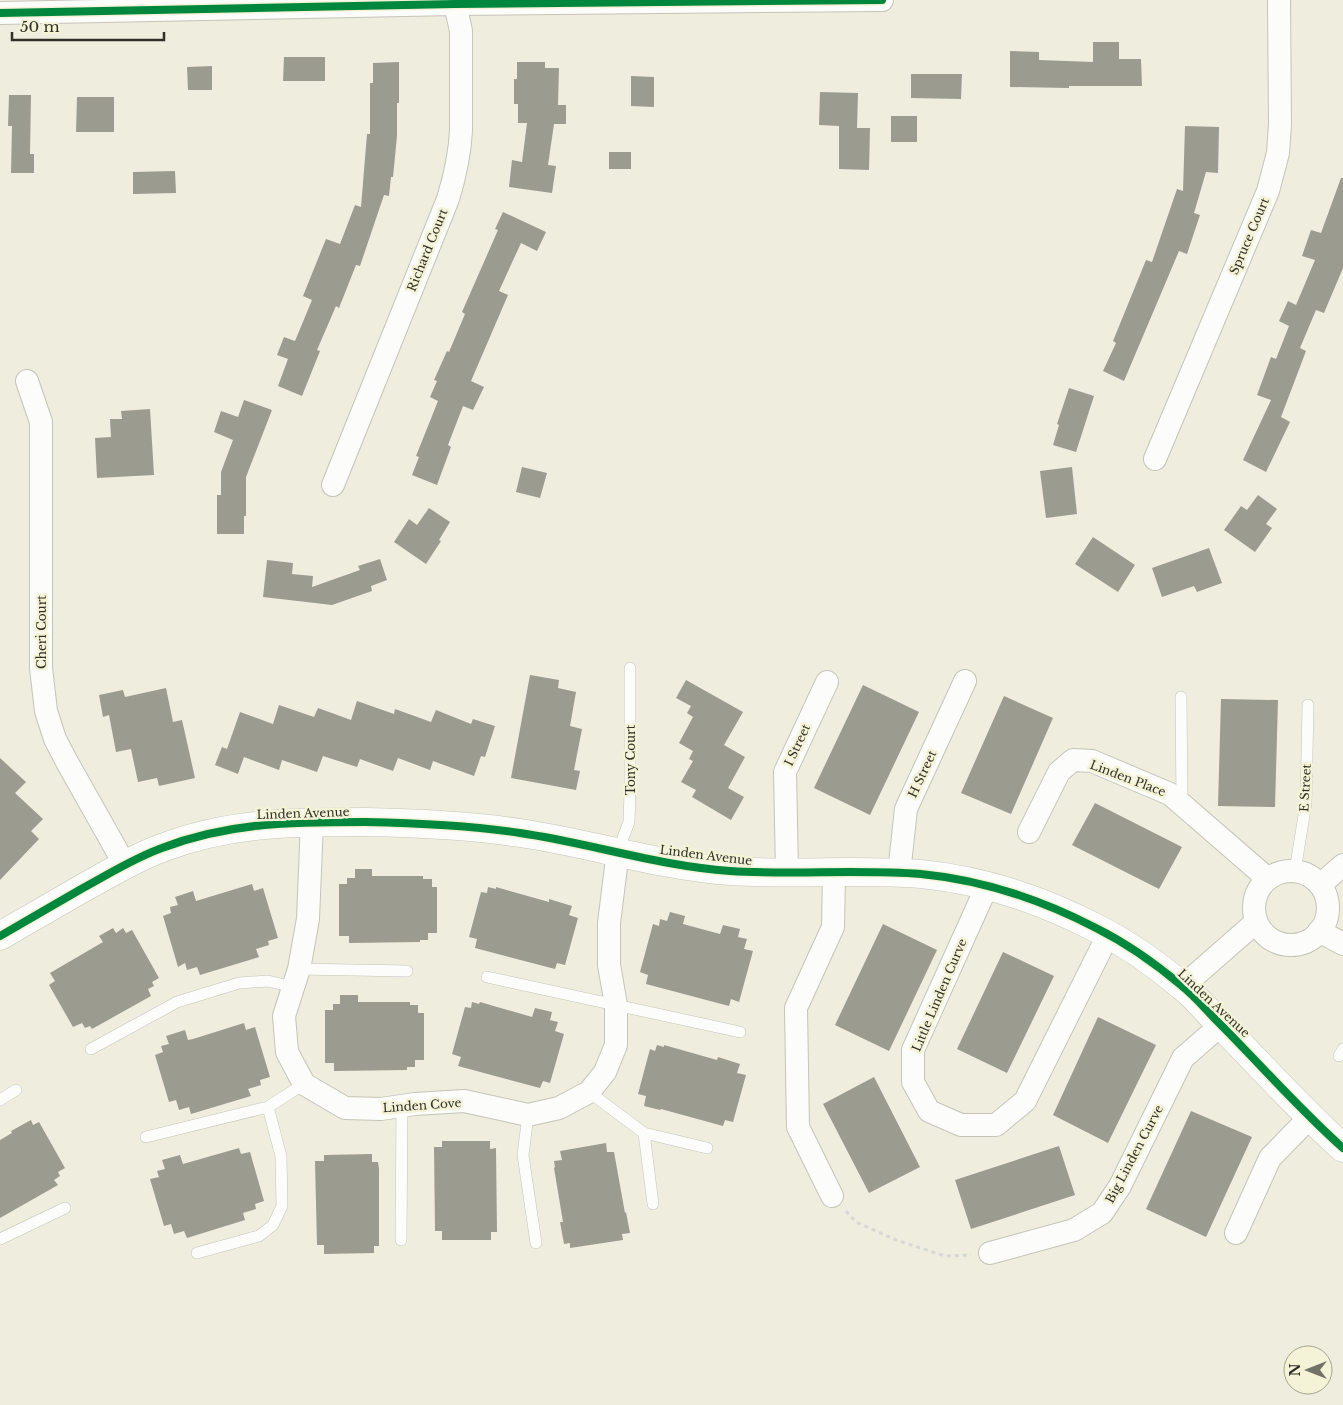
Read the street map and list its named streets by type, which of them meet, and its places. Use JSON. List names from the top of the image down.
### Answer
{
  "streets": {
    "street": [
      "Spruce Court",
      "Richard Court",
      "Cheri Court",
      "I Street",
      "H Street",
      "Linden Place",
      "Linden Avenue",
      "Little Linden Curve",
      "Linden Cove",
      "Big Linden Curve"
    ],
    "lane": ["Tony Court", "E Street"]
  },
  "crossings": [
    ["Cheri Court", "Linden Avenue"],
    ["I Street", "Linden Avenue"],
    ["Tony Court", "Linden Avenue"],
    ["Tony Court", "Linden Cove"],
    ["H Street", "Linden Avenue"],
    ["Linden Place", "E Street"],
    ["Linden Avenue", "Little Linden Curve"],
    ["Linden Avenue", "Linden Cove"],
    ["Linden Avenue", "Big Linden Curve"]
  ],
  "scale_bar": "50 m",
  "north": "left"
}
